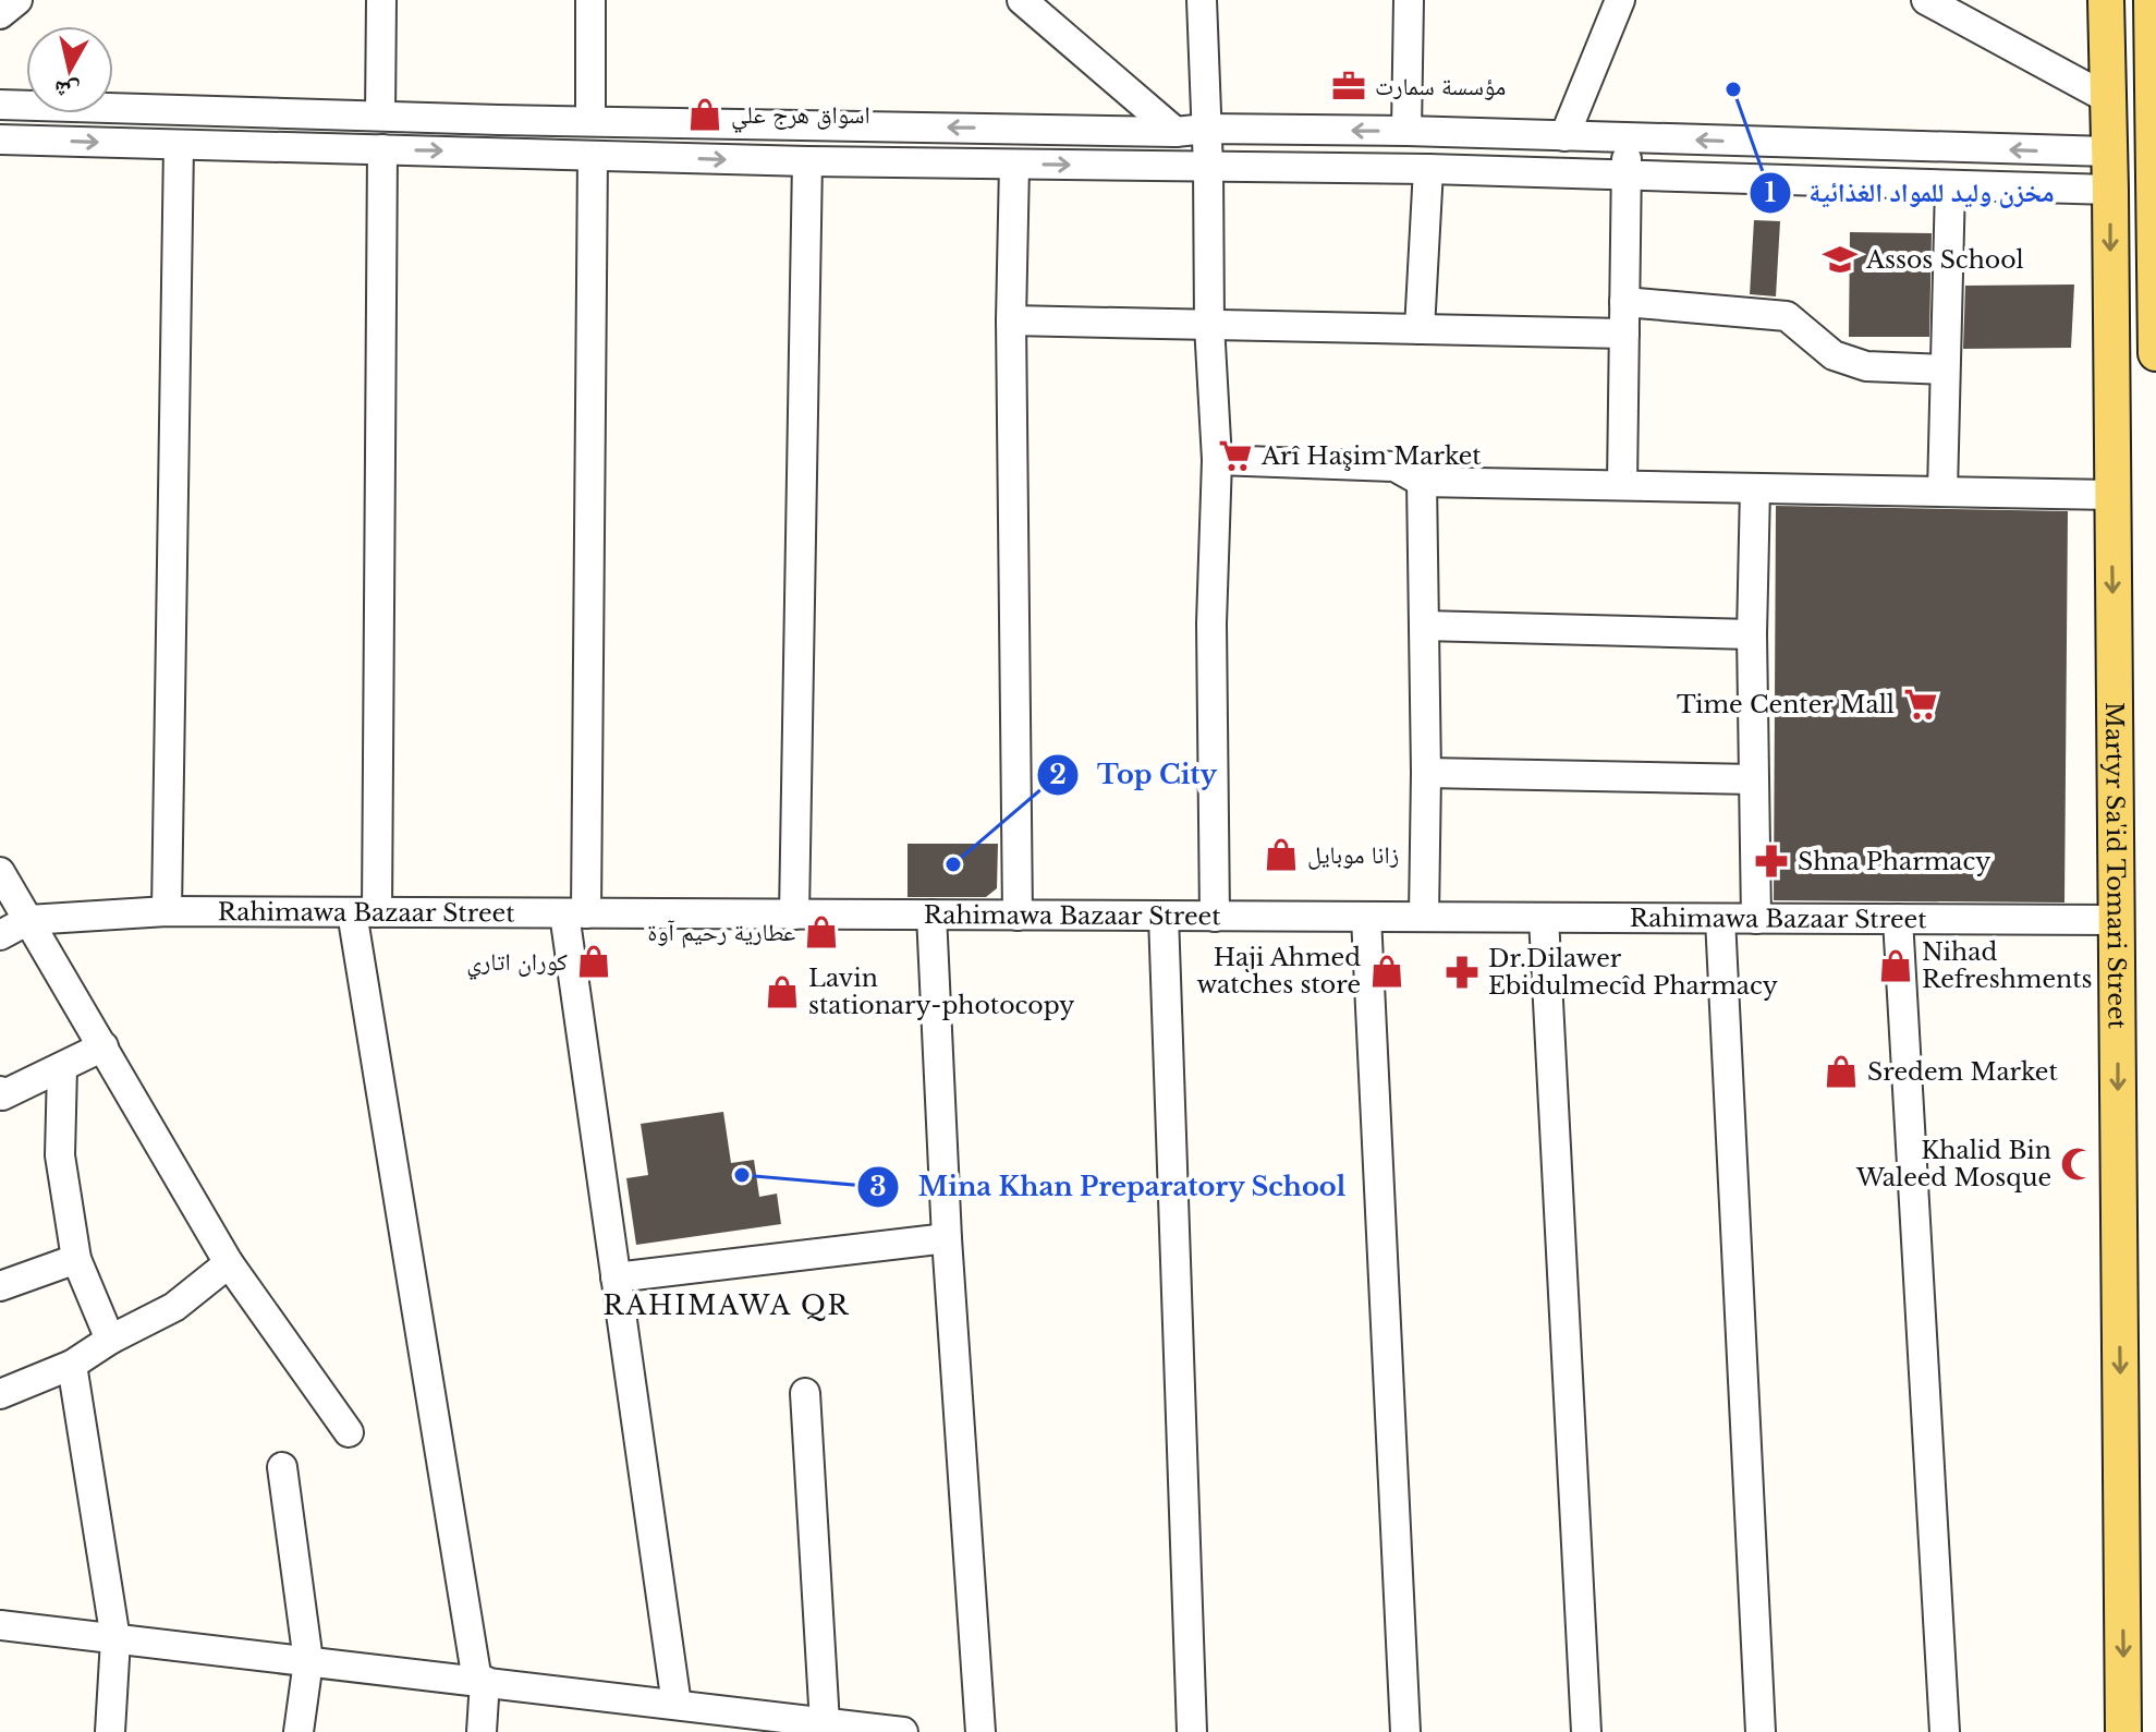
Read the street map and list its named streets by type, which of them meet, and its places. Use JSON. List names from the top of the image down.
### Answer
{
  "streets": {
    "main road": ["Martyr Sa'id Tomari Street"],
    "street": ["Rahimawa Bazaar Street"]
  },
  "crossings": [
    ["Martyr Sa'id Tomari Street", "Rahimawa Bazaar Street"]
  ],
  "one_way": ["Martyr Sa'id Tomari Street"],
  "districts": ["RAHIMAWA QR"],
  "places": {
    "office": ["مؤسسة سمارت"],
    "other": ["مخزن وليد للمواد الغذائية", "Top City", "Mina Khan Preparatory School"],
    "shop": [
      "اسواق هرج علي",
      "زانا موبايل",
      "عطارية رحيم آوة",
      "كوران اتاري",
      "Nihad Refreshments",
      "Haji Ahmed watches store",
      "Lavin stationary-photocopy",
      "Sredem Market"
    ],
    "school or university": ["Assos School"],
    "supermarket": ["Arî Haşim Market", "Time Center Mall"],
    "pharmacy": ["Shna Pharmacy", "Dr.Dilawer Ebidulmecîd Pharmacy"],
    "mosque": ["Khalid Bin Waleed Mosque"]
  },
  "north": "bottom"
}
